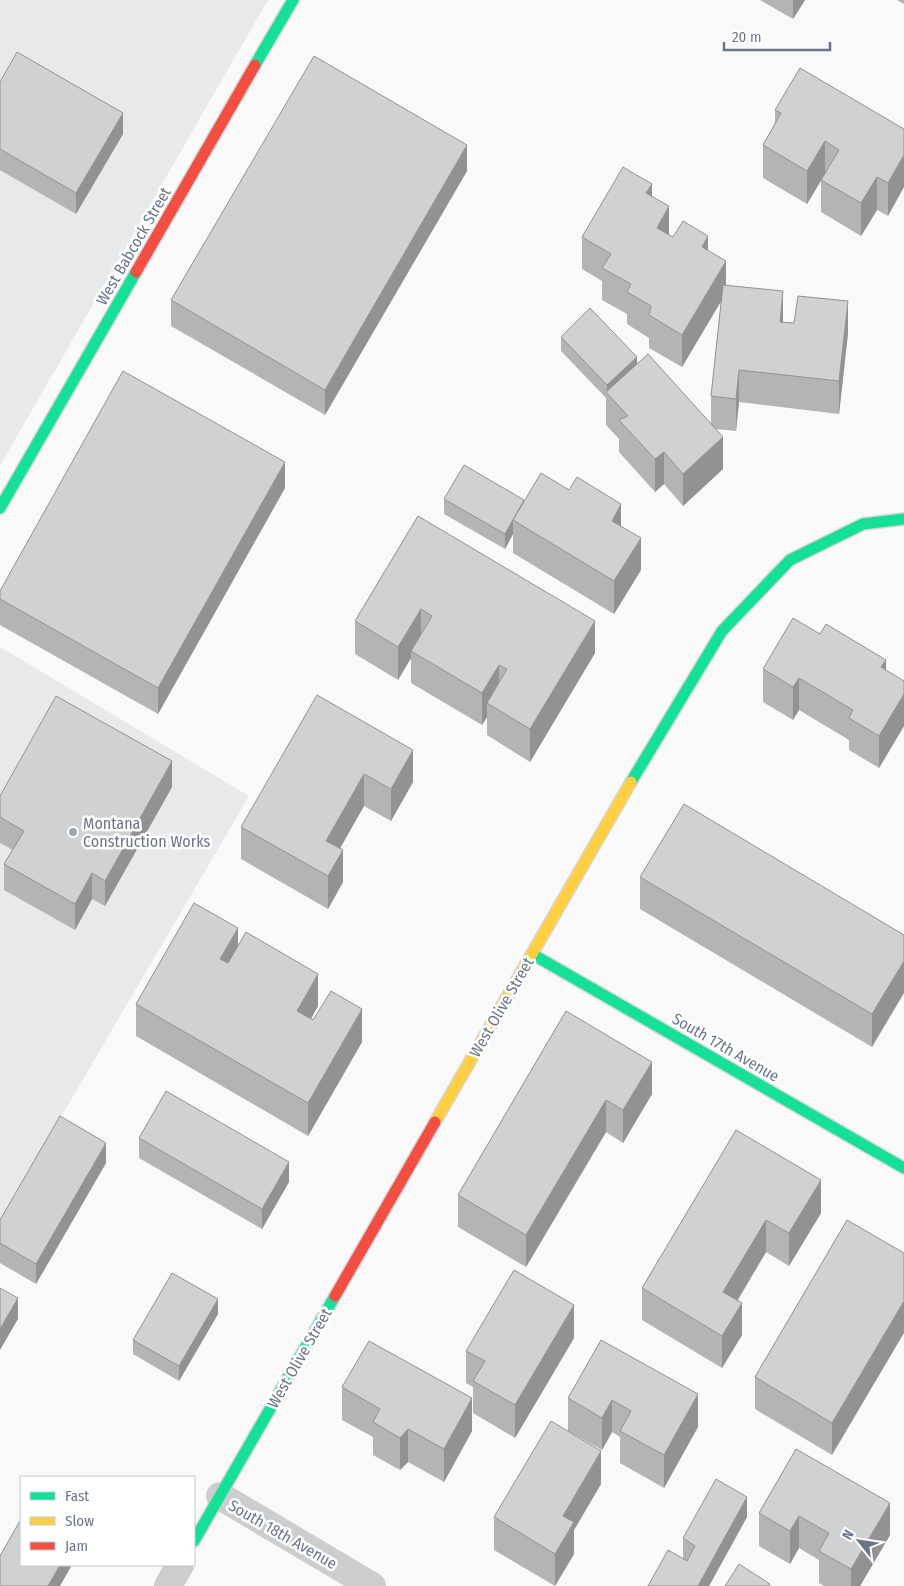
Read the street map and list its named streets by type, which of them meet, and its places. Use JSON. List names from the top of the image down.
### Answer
{
  "streets": {
    "street": [
      "West Babcock Street",
      "West Olive Street",
      "South 17th Avenue",
      "South 18th Avenue"
    ]
  },
  "crossings": [
    ["West Olive Street", "South 17th Avenue"],
    ["West Olive Street", "South 18th Avenue"]
  ],
  "places": ["Montana Construction Works"],
  "legend": ["Fast", "Slow", "Jam"],
  "scale_bar": "20 m",
  "north": "top left"
}
